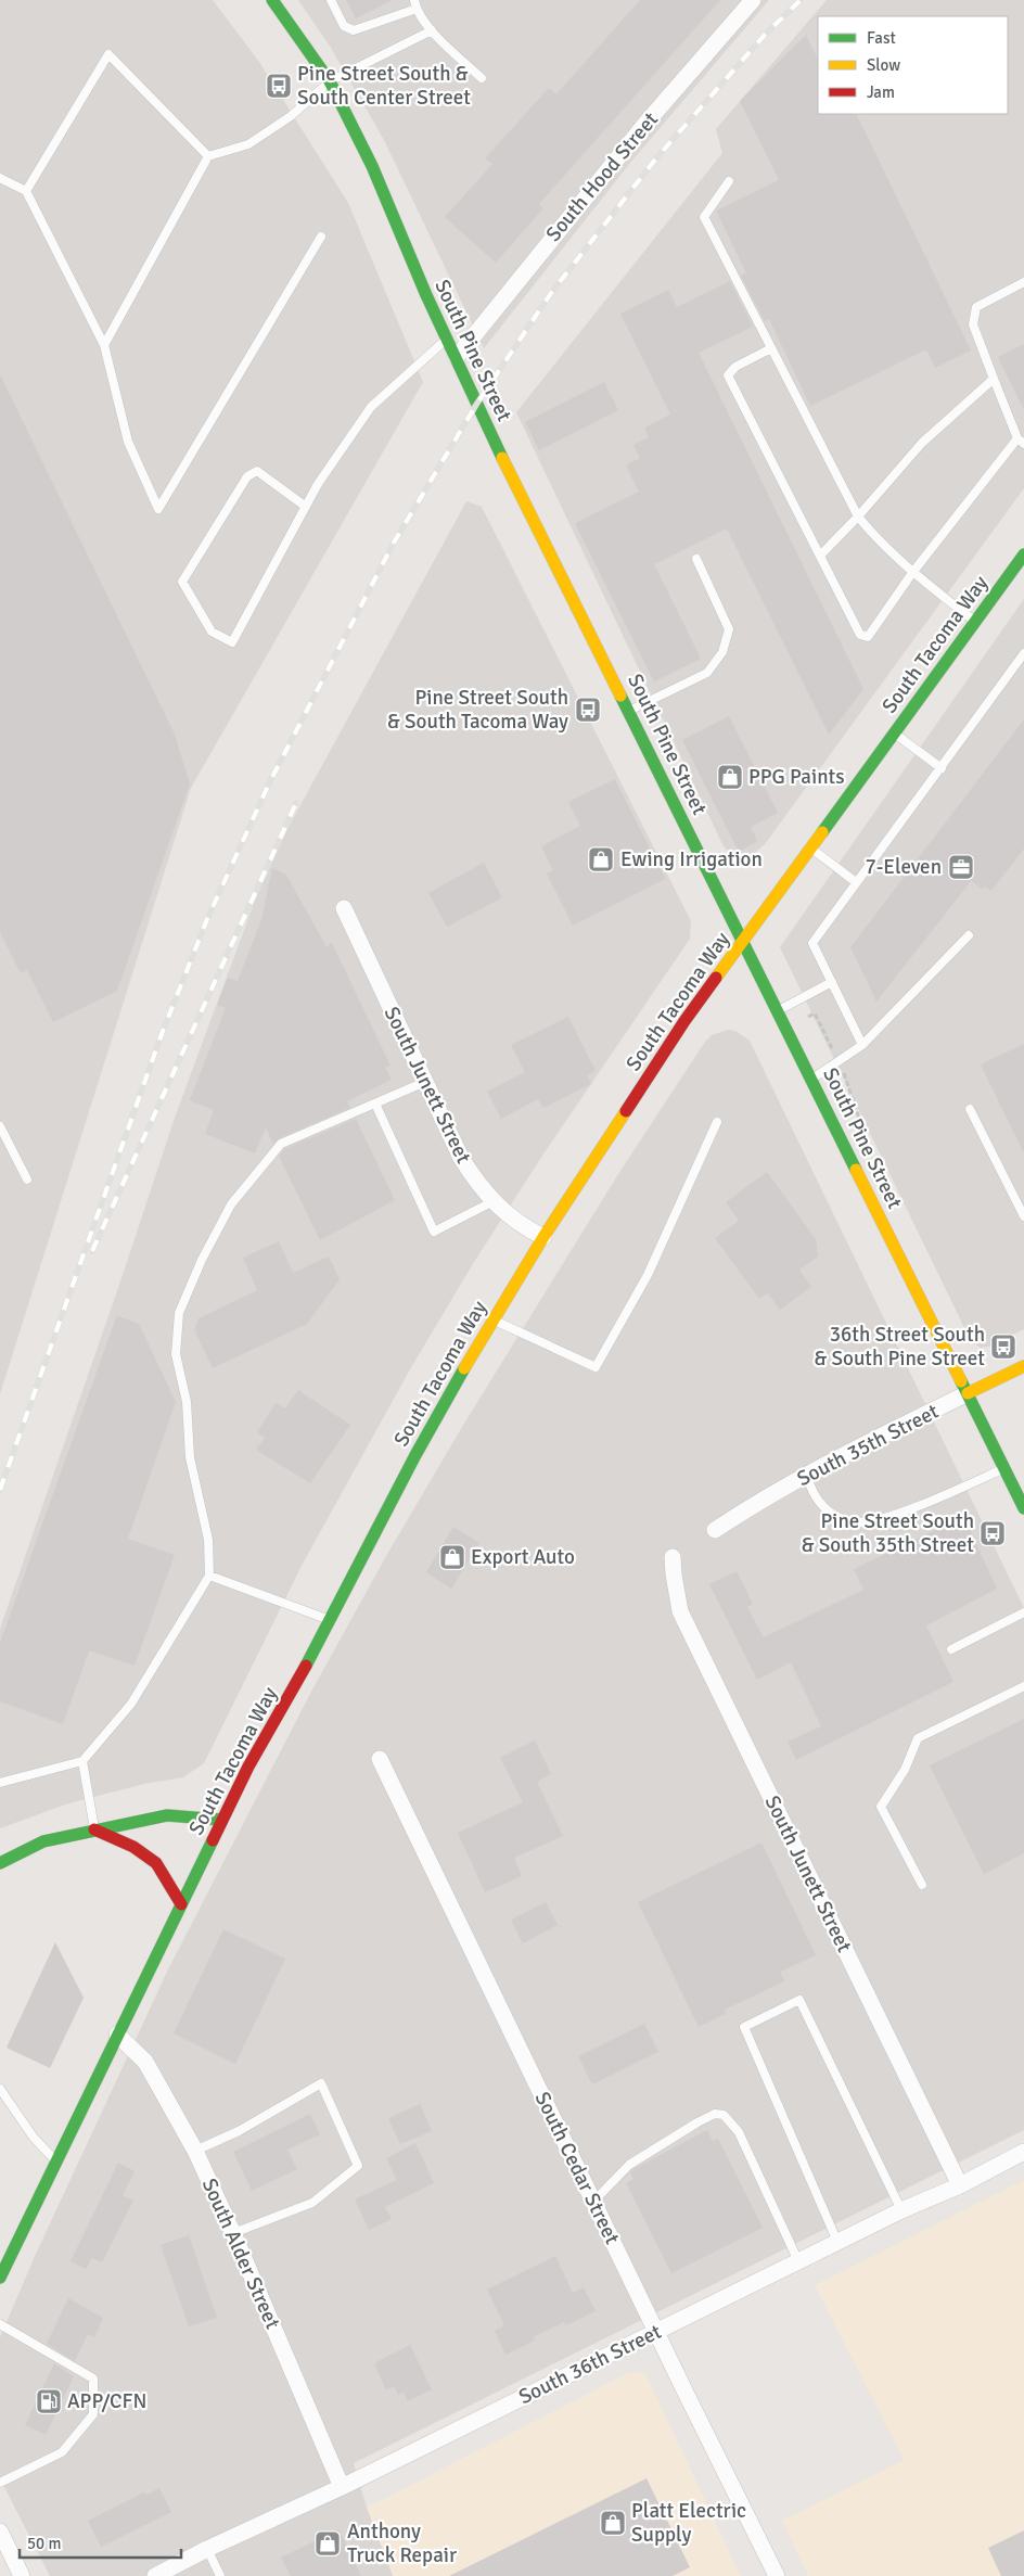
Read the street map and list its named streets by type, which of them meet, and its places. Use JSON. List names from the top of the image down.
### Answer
{
  "streets": {
    "main road": ["South Pine Street", "South Tacoma Way", "South 35th Street"],
    "street": [
      "South Hood Street",
      "South Junett Street",
      "South Cedar Street",
      "South Alder Street",
      "South 36th Street"
    ]
  },
  "crossings": [
    ["South Hood Street", "South Pine Street"],
    ["South Pine Street", "South Tacoma Way"],
    ["South Pine Street", "South 35th Street"],
    ["South Tacoma Way", "South Junett Street"],
    ["South Tacoma Way", "South Alder Street"],
    ["South Junett Street", "South 36th Street"],
    ["South Cedar Street", "South 36th Street"],
    ["South Alder Street", "South 36th Street"]
  ],
  "places": {
    "bus stop": [
      "Pine Street South & South Center Street",
      "Pine Street South & South Tacoma Way",
      "36th Street South & South Pine Street",
      "Pine Street South & South 35th Street"
    ],
    "shop": [
      "PPG Paints",
      "Ewing Irrigation",
      "Export Auto",
      "Platt Electric Supply",
      "Anthony Truck Repair"
    ],
    "office": ["7-Eleven"],
    "fuel station": ["APP/CFN"]
  },
  "legend": ["Fast", "Slow", "Jam"],
  "scale_bar": "50 m"
}
